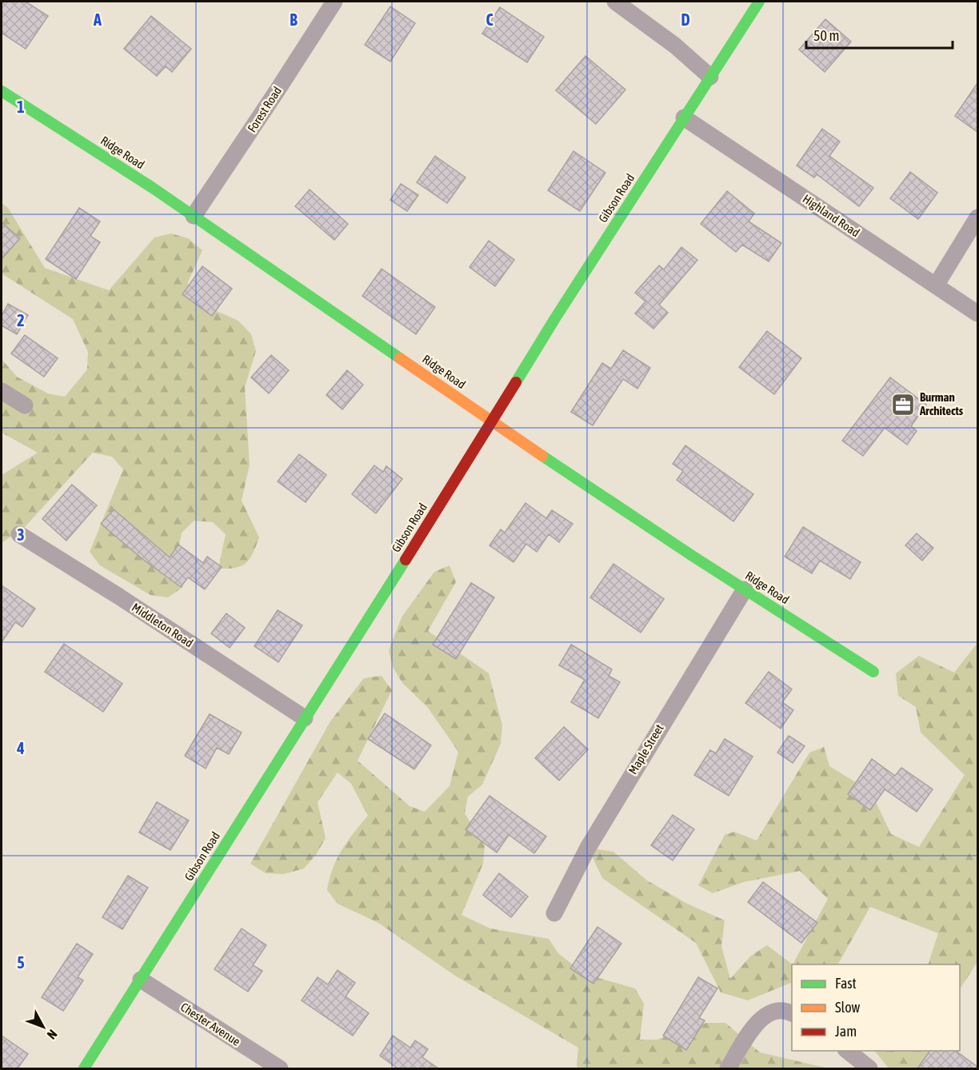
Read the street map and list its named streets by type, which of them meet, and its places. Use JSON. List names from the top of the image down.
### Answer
{
  "streets": {
    "street": [
      "Forest Road",
      "Ridge Road",
      "Gibson Road",
      "Highland Road",
      "Middleton Road",
      "Maple Street",
      "Chester Avenue"
    ]
  },
  "crossings": [
    ["Forest Road", "Ridge Road"],
    ["Ridge Road", "Gibson Road"],
    ["Ridge Road", "Maple Street"],
    ["Gibson Road", "Highland Road"],
    ["Gibson Road", "Middleton Road"],
    ["Gibson Road", "Chester Avenue"]
  ],
  "places": {
    "office": ["Burman Architects"]
  },
  "legend": ["Fast", "Slow", "Jam"],
  "scale_bar": "50 m",
  "north": "bottom right",
  "grid": {
    "columns": [
      "A",
      "B",
      "C",
      "D"
    ],
    "rows": [
      "1",
      "2",
      "3",
      "4",
      "5"
    ]
  }
}
